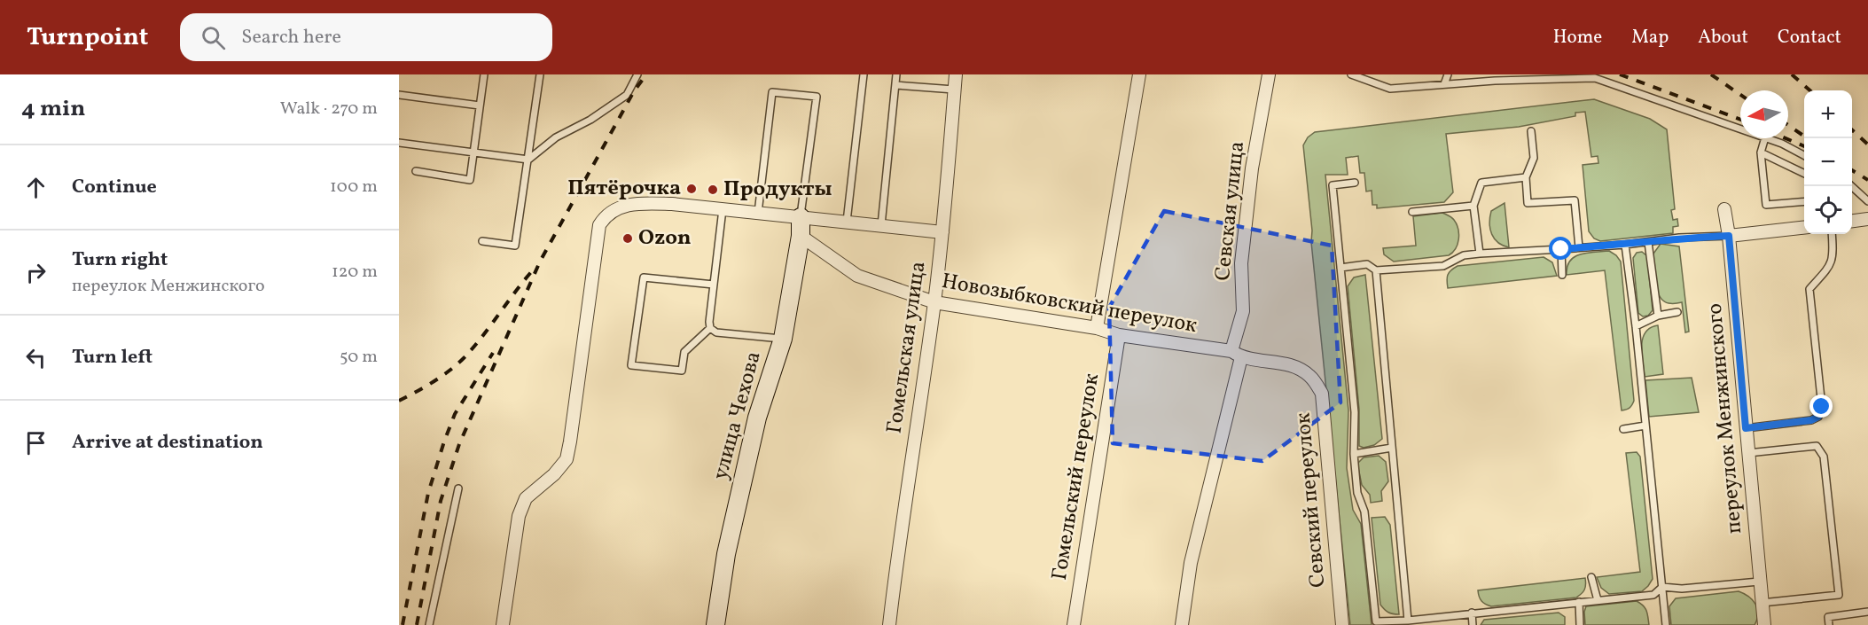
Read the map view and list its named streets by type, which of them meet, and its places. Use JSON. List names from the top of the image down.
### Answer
{
  "streets": {
    "street": [
      "Севская улица",
      "Новозыбковский переулок",
      "Гомельская улица",
      "улица Чехова",
      "переулок Менжинского",
      "Гомельский переулок",
      "Севский переулок"
    ]
  },
  "crossings": [
    ["Севская улица", "Новозыбковский переулок"],
    ["Новозыбковский переулок", "Гомельская улица"],
    ["Новозыбковский переулок", "улица Чехова"],
    ["Новозыбковский переулок", "Гомельский переулок"],
    ["Новозыбковский переулок", "Севский переулок"]
  ],
  "places": ["Пятёрочка", "Продукты", "Ozon"],
  "north": "left",
  "page": {
    "header": "Turnpoint",
    "search": "Search here",
    "nav": [
      "Home",
      "Map",
      "About",
      "Contact"
    ],
    "heading": ["4 min", "Walk · 270 m"],
    "map_buttons": ["+", "−"],
    "list": [
      ["Continue", "100 m"],
      ["Turn right", "переулок Менжинского", "120 m"],
      ["Turn left", "50 m"],
      "Arrive at destination"
    ]
  }
}
